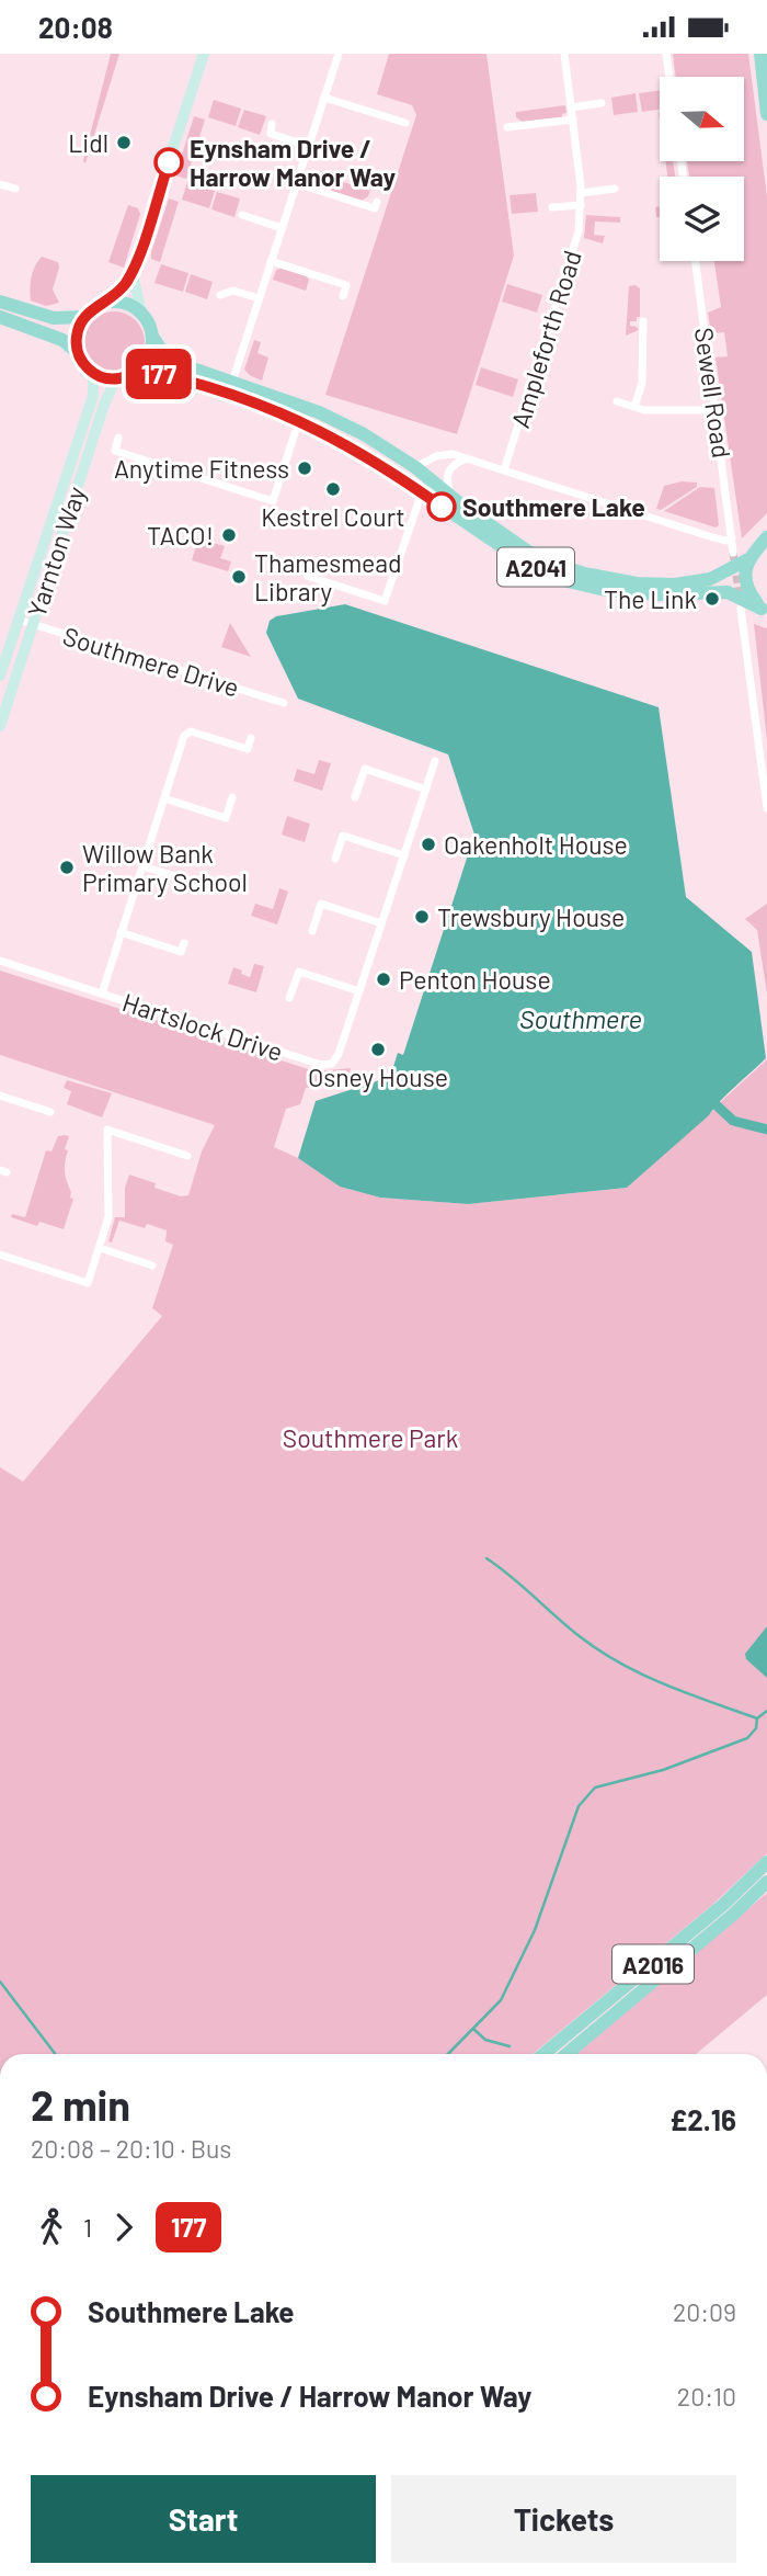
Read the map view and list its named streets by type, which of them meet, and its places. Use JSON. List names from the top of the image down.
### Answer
{
  "streets": {
    "main road": ["A2041", "A2016"],
    "street": [
      "Ampleforth Road",
      "Sewell Road",
      "Yarnton Way",
      "Southmere Drive",
      "Hartslock Drive"
    ]
  },
  "crossings": [
    ["Yarnton Way", "A2041"],
    ["Yarnton Way", "Southmere Drive"]
  ],
  "water": ["Southmere"],
  "parks": ["Southmere Park"],
  "places": [
    "Lidl",
    "Eynsham Drive / Harrow Manor Way",
    "Anytime Fitness",
    "Kestrel Court",
    "Southmere Lake",
    "TACO!",
    "Thamesmead Library",
    "The Link",
    "Oakenholt House",
    "Willow Bank Primary School",
    "Trewsbury House",
    "Penton House",
    "Osney House"
  ],
  "lines": ["bus line 177"],
  "north": "right",
  "page": {
    "status": "20:08",
    "on_map": "177",
    "heading": ["2 min", "20:08 – 20:10 · Bus", "£2.16"],
    "legs": ["1", "177"],
    "list": [
      {
        "name": "Southmere Lake",
        "value": "20:09"
      },
      {
        "name": "Eynsham Drive / Harrow Manor Way",
        "value": "20:10"
      }
    ],
    "buttons": ["Start", "Tickets"]
  }
}
